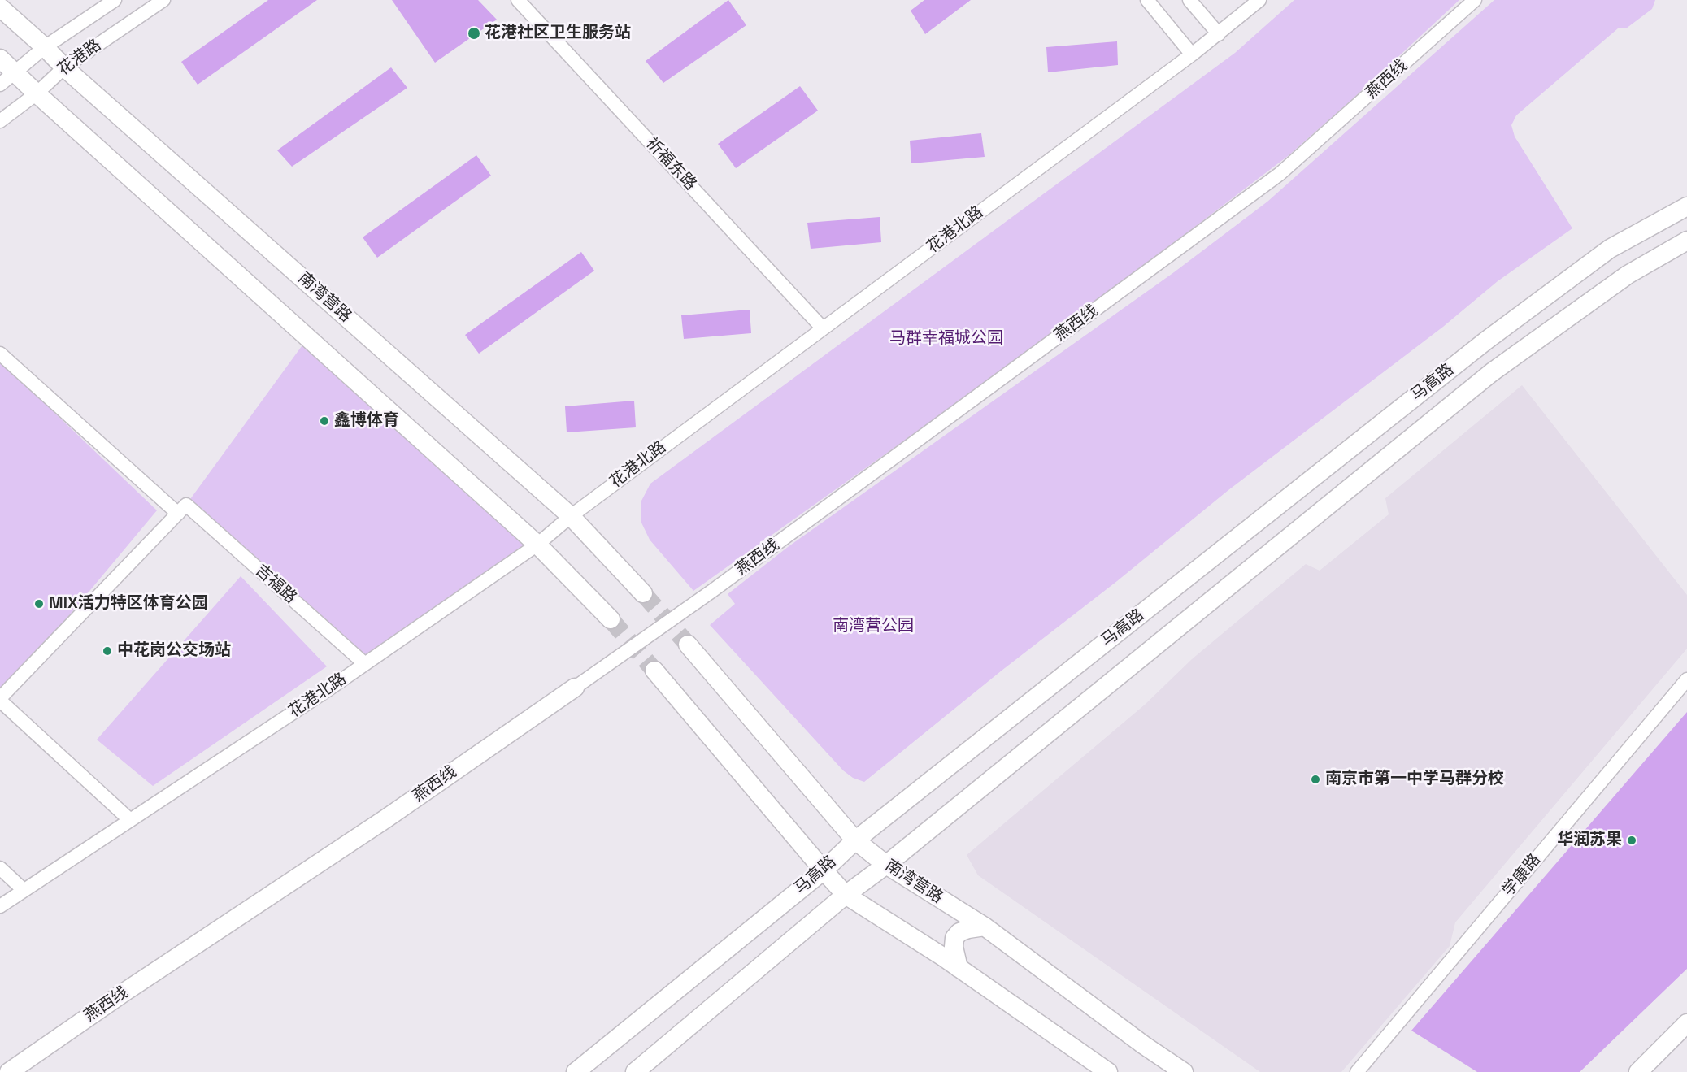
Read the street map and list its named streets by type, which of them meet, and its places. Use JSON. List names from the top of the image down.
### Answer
{
  "streets": {
    "main road": ["燕西线", "南湾营路", "马高路"],
    "street": [
      "花港路",
      "祈福东路",
      "花港北路",
      "吉福路",
      "学康路"
    ]
  },
  "crossings": [
    ["花港路", "南湾营路"],
    ["祈福东路", "花港北路"],
    ["花港北路", "南湾营路"],
    ["花港北路", "吉福路"],
    ["南湾营路", "马高路"]
  ],
  "parks": ["马群幸福城公园", "南湾营公园"],
  "places": [
    "花港社区卫生服务站",
    "鑫博体育",
    "MIX活力特区体育公园",
    "中花岗公交场站",
    "南京市第一中学马群分校",
    "华润苏果"
  ]
}
